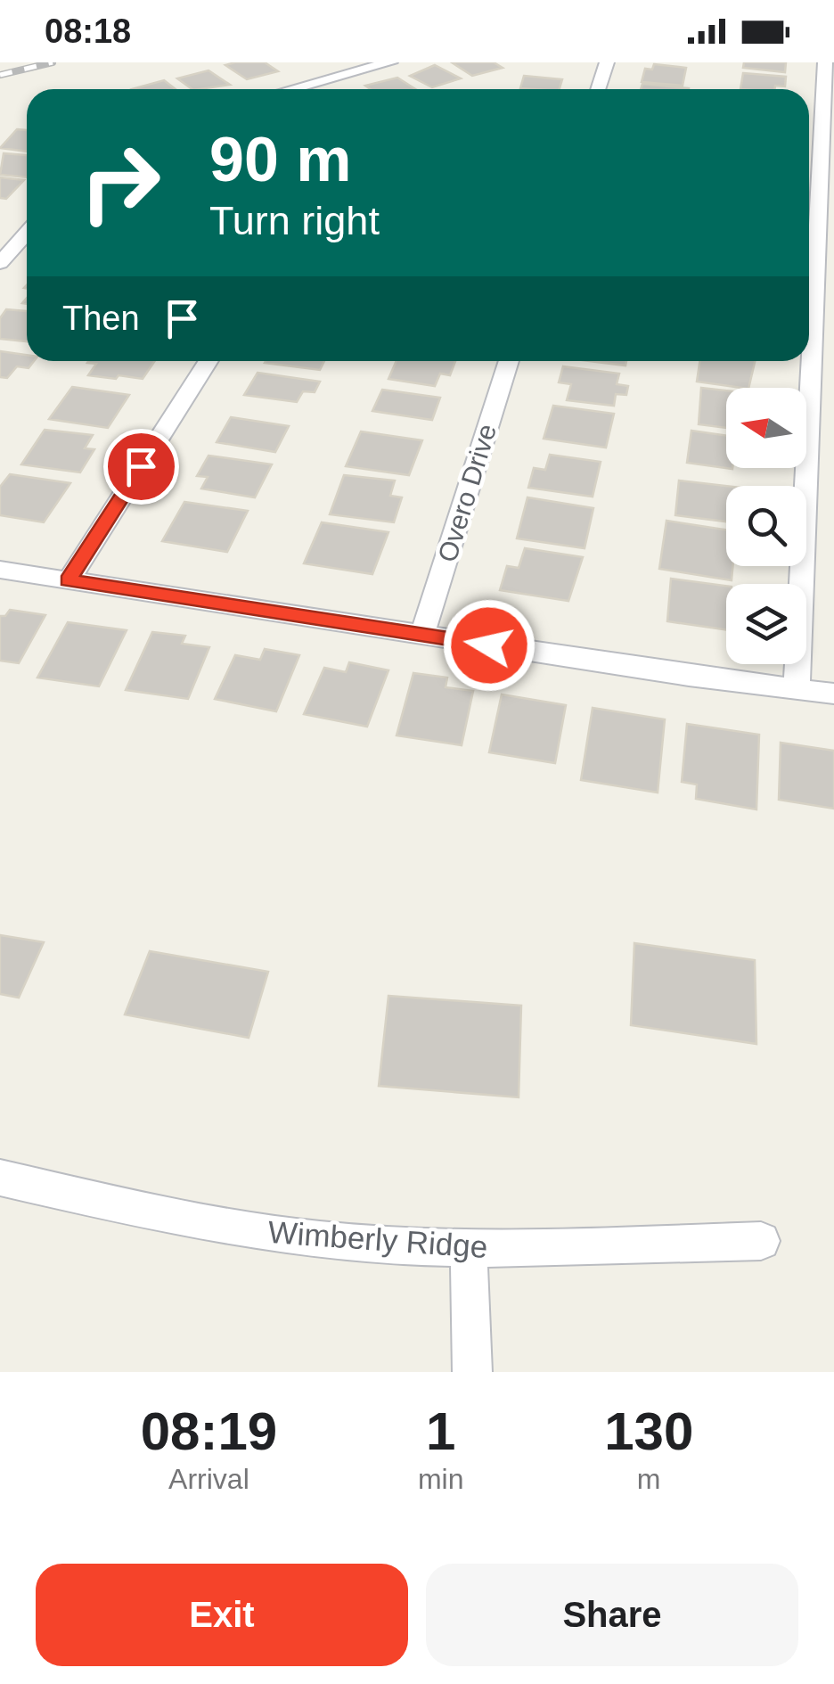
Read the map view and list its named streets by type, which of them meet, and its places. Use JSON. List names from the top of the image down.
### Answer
{
  "streets": {
    "street": ["Overo Drive", "Wimberly Ridge"]
  },
  "north": "left",
  "page": {
    "status": "08:18",
    "turn": ["90 m", "Turn right"],
    "then": "Then",
    "eta": [
      "08:19",
      "Arrival",
      "1",
      "min",
      "130",
      "m"
    ],
    "buttons": ["Exit", "Share"]
  }
}
